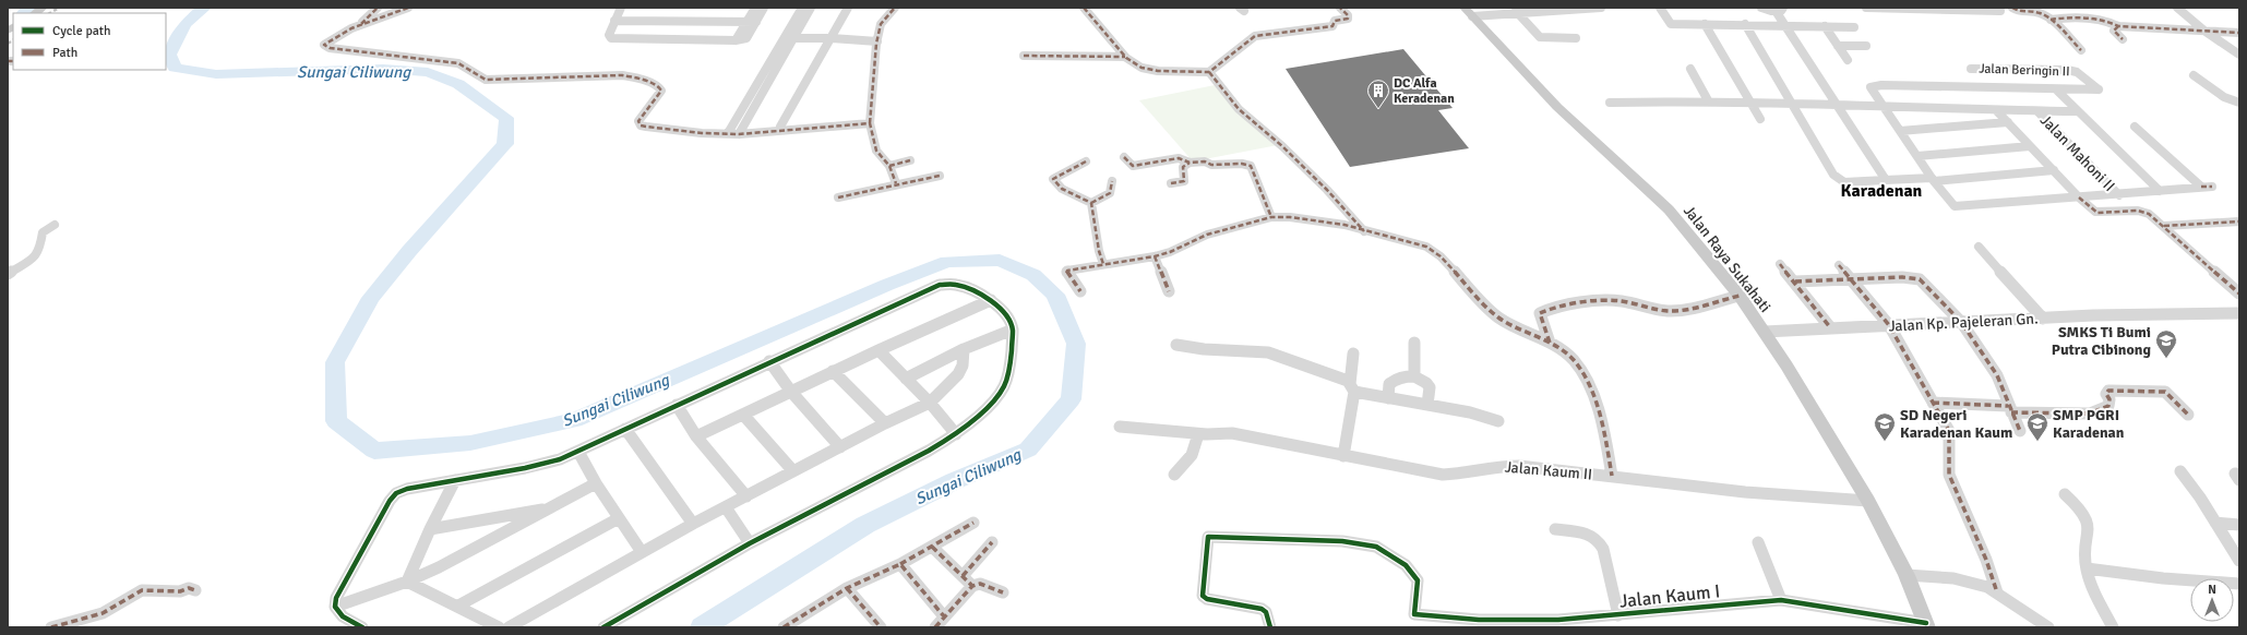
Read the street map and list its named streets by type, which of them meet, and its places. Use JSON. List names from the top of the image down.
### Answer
{
  "streets": {
    "main road": ["Jalan Raya Sukahati"],
    "street": [
      "Jalan Beringin II",
      "Jalan Mahoni II",
      "Jalan Kp. Pajeleran Gn.",
      "Jalan Kaum II",
      "Jalan Kaum I"
    ]
  },
  "crossings": [
    ["Jalan Raya Sukahati", "Jalan Kp. Pajeleran Gn."],
    ["Jalan Raya Sukahati", "Jalan Kaum II"],
    ["Jalan Raya Sukahati", "Jalan Kaum I"]
  ],
  "districts": ["Karadenan"],
  "water": ["Sungai Ciliwung"],
  "places": {
    "building": ["DC Alfa Keradenan"],
    "school or university": ["SMKS Ti Bumi Putra Cibinong", "SD Negeri Karadenan Kaum", "SMP PGRI Karadenan"]
  },
  "legend": ["Cycle path", "Path"],
  "north": "top"
}
